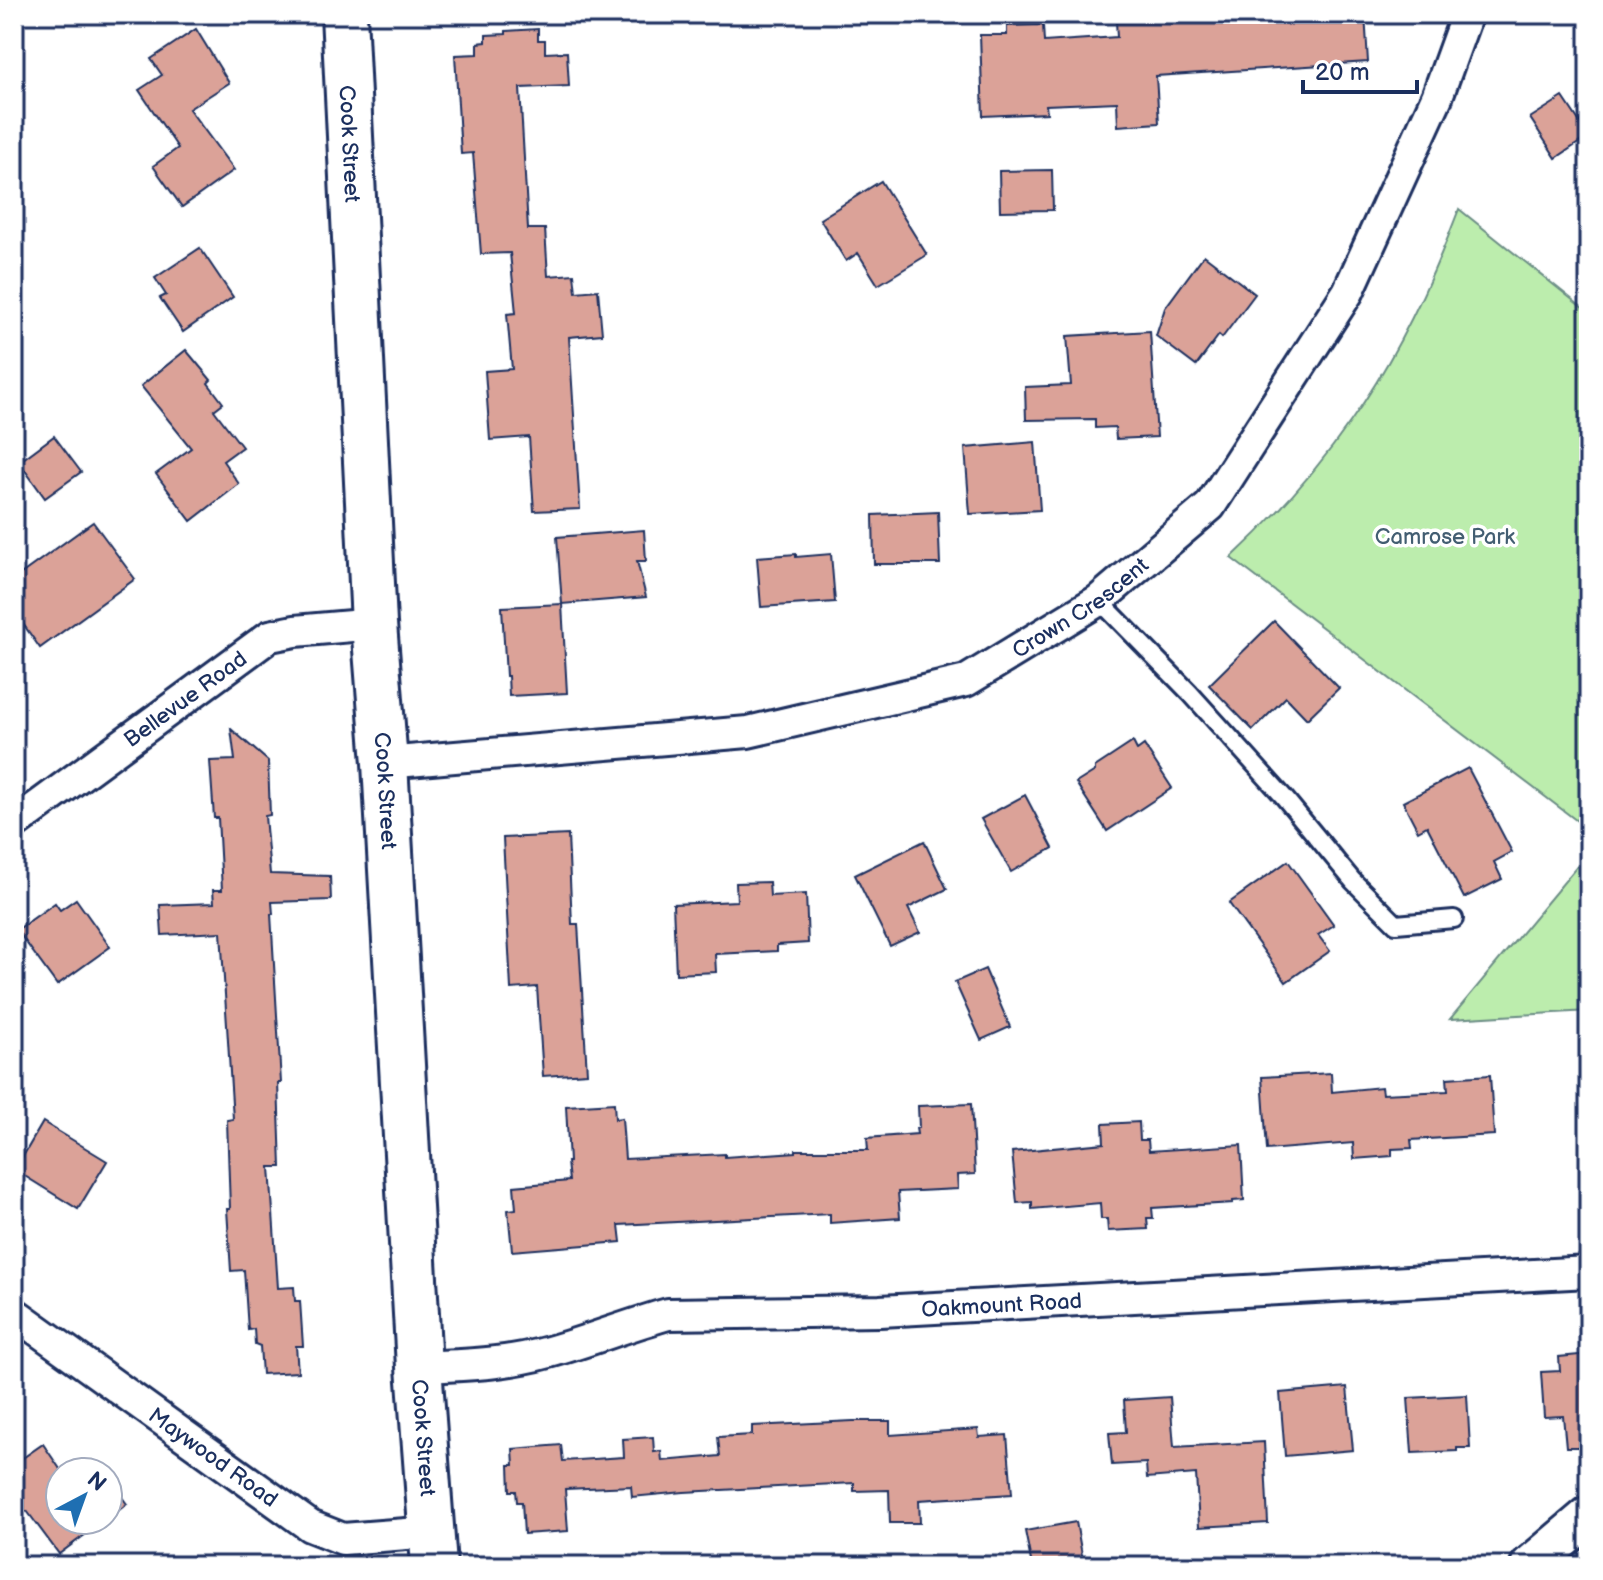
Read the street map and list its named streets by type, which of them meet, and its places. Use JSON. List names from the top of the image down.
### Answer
{
  "streets": {
    "main road": ["Cook Street"],
    "street": [
      "Crown Crescent",
      "Bellevue Road",
      "Oakmount Road",
      "Maywood Road"
    ]
  },
  "crossings": [
    ["Cook Street", "Crown Crescent"],
    ["Cook Street", "Bellevue Road"],
    ["Cook Street", "Oakmount Road"],
    ["Cook Street", "Maywood Road"]
  ],
  "parks": ["Camrose Park"],
  "scale_bar": "20 m",
  "north": "top right"
}
